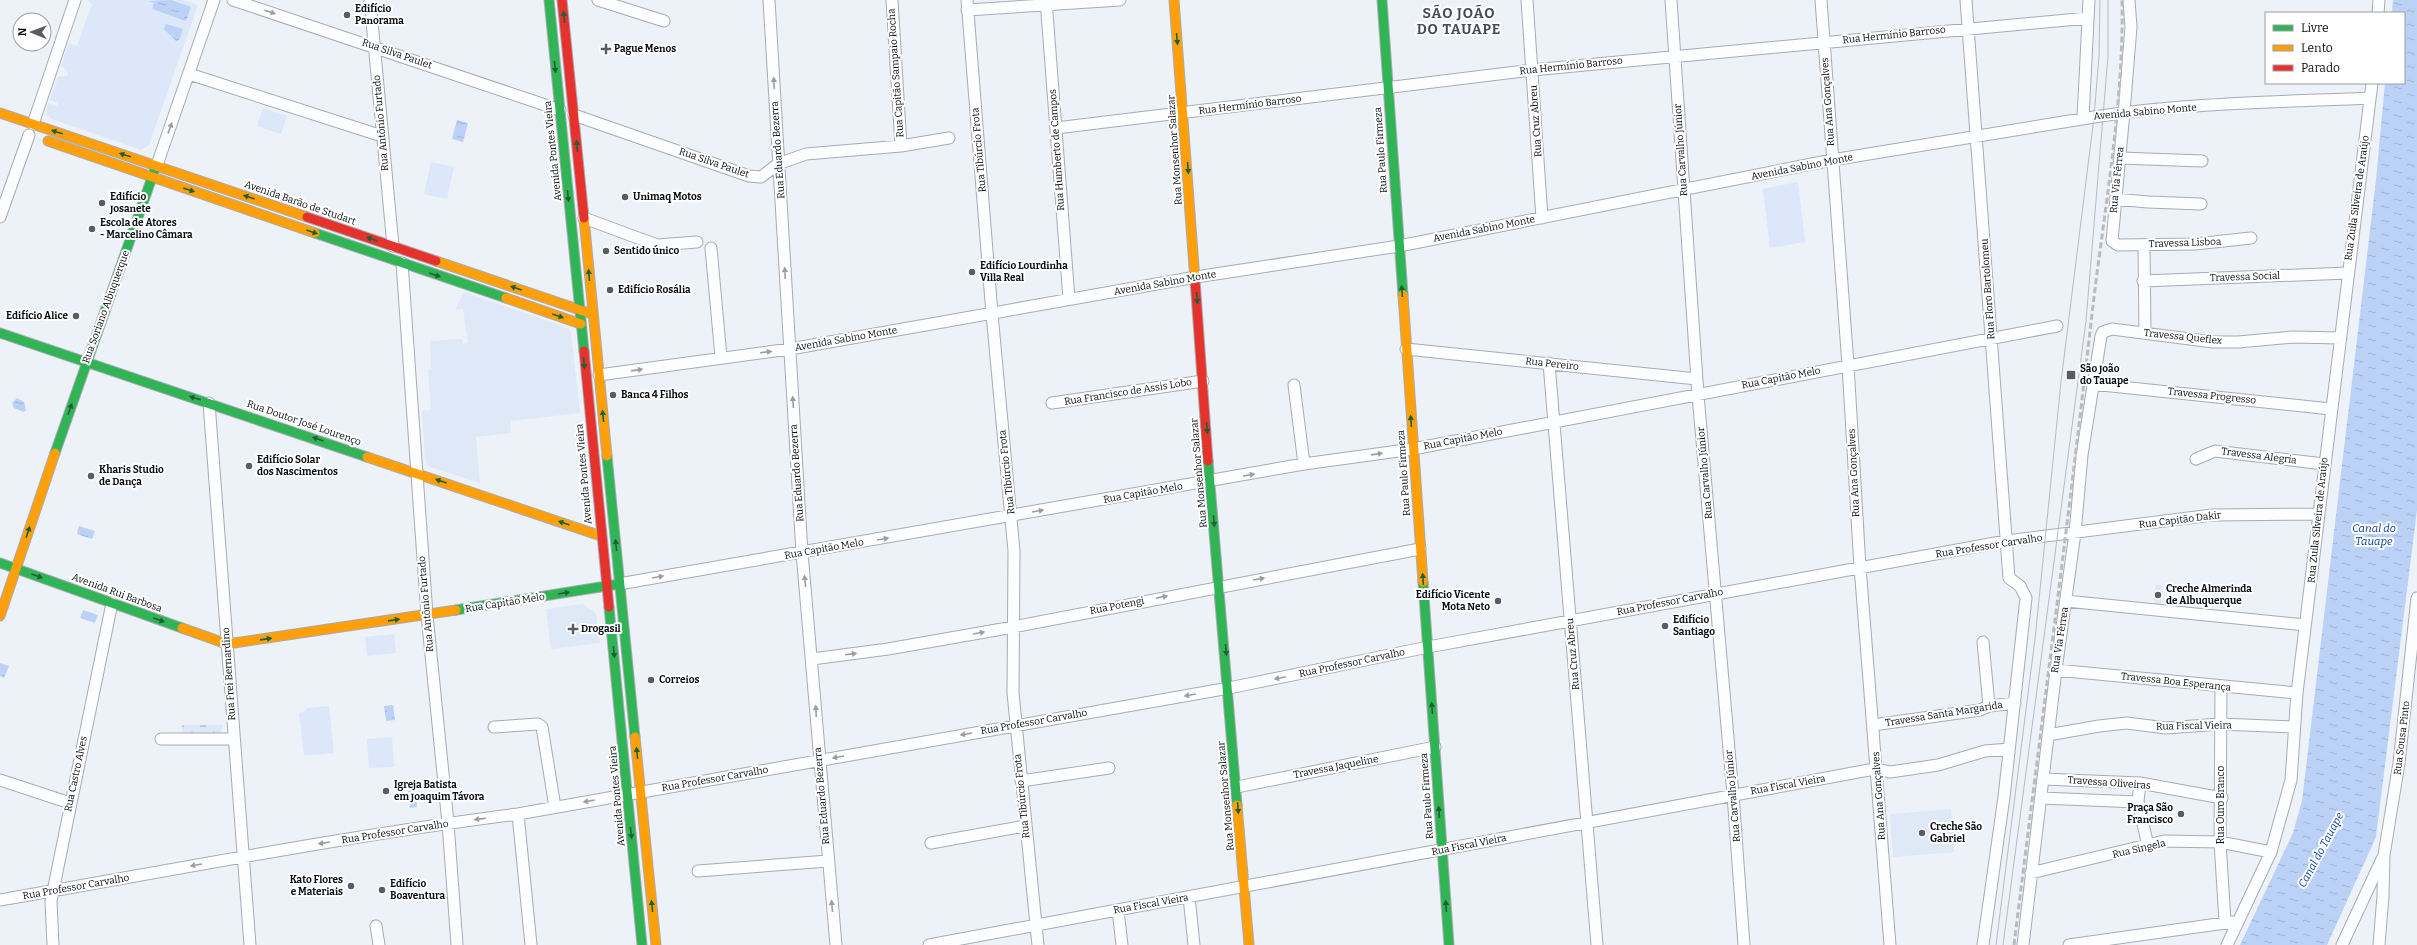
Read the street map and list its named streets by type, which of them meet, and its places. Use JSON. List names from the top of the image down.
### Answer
{
  "streets": {
    "main road": [
      "Rua Monsenhor Salazar",
      "Rua Paulo Firmeza",
      "Avenida Pontes Vieira",
      "Avenida Barão de Studart",
      "Rua Soriano Albuquerque",
      "Rua Capitão Melo",
      "Rua Doutor José Lourenço",
      "Avenida Rui Barbosa"
    ],
    "street": [
      "Rua Hermínio Barroso",
      "Rua Silva Paulet",
      "Rua Capitão Sampaio Rocha",
      "Rua Ana Gonçalves",
      "Avenida Sabino Monte",
      "Rua Cruz Abreu",
      "Rua Antônio Furtado",
      "Rua Eduardo Bezerra",
      "Rua Tibúrcio Frota",
      "Rua Humberto de Campos",
      "Rua Carvalho Júnior",
      "Rua Via Férrea",
      "Rua Zuila Silveira de Araújo",
      "Travessa Lisboa",
      "Travessa Social",
      "Rua Floro Bartolomeu",
      "Travessa Queflex",
      "Rua Pereiro",
      "Rua Francisco de Assis Lobo",
      "Travessa Progresso",
      "Travessa Alegria",
      "Rua Capitão Dakir",
      "Rua Professor Carvalho",
      "Rua Potengi",
      "Rua Frei Bernardino",
      "Travessa Boa Esperança",
      "Travessa Santa Margarida",
      "Rua Fiscal Vieira",
      "Rua Sousa Pinto",
      "Travessa Jaqueline",
      "Rua Castro Alves",
      "Travessa Oliveiras",
      "Rua Ouro Branco",
      "Rua Singela"
    ]
  },
  "crossings": [
    ["Rua Hermínio Barroso", "Rua Ana Gonçalves"],
    ["Rua Hermínio Barroso", "Rua Cruz Abreu"],
    ["Rua Hermínio Barroso", "Rua Humberto de Campos"],
    ["Rua Hermínio Barroso", "Rua Monsenhor Salazar"],
    ["Rua Hermínio Barroso", "Rua Paulo Firmeza"],
    ["Rua Hermínio Barroso", "Rua Carvalho Júnior"],
    ["Rua Hermínio Barroso", "Rua Floro Bartolomeu"],
    ["Rua Silva Paulet", "Rua Capitão Sampaio Rocha"],
    ["Rua Silva Paulet", "Rua Antônio Furtado"],
    ["Rua Silva Paulet", "Rua Eduardo Bezerra"],
    ["Rua Silva Paulet", "Avenida Pontes Vieira"],
    ["Rua Ana Gonçalves", "Avenida Sabino Monte"],
    ["Rua Ana Gonçalves", "Rua Capitão Melo"],
    ["Rua Ana Gonçalves", "Rua Professor Carvalho"],
    ["Rua Ana Gonçalves", "Travessa Santa Margarida"],
    ["Rua Ana Gonçalves", "Rua Fiscal Vieira"],
    ["Avenida Sabino Monte", "Rua Cruz Abreu"],
    ["Avenida Sabino Monte", "Rua Eduardo Bezerra"],
    ["Avenida Sabino Monte", "Rua Tibúrcio Frota"],
    ["Avenida Sabino Monte", "Rua Humberto de Campos"],
    ["Avenida Sabino Monte", "Rua Monsenhor Salazar"],
    ["Avenida Sabino Monte", "Rua Paulo Firmeza"],
    ["Avenida Sabino Monte", "Rua Carvalho Júnior"],
    ["Avenida Sabino Monte", "Rua Via Férrea"],
    ["Avenida Sabino Monte", "Rua Zuila Silveira de Araújo"],
    ["Avenida Sabino Monte", "Rua Floro Bartolomeu"],
    ["Rua Cruz Abreu", "Rua Pereiro"],
    ["Rua Cruz Abreu", "Rua Capitão Melo"],
    ["Rua Cruz Abreu", "Rua Professor Carvalho"],
    ["Rua Cruz Abreu", "Rua Fiscal Vieira"],
    ["Rua Antônio Furtado", "Avenida Barão de Studart"],
    ["Rua Antônio Furtado", "Rua Capitão Melo"],
    ["Rua Antônio Furtado", "Rua Doutor José Lourenço"],
    ["Rua Antônio Furtado", "Rua Professor Carvalho"],
    ["Rua Eduardo Bezerra", "Rua Capitão Melo"],
    ["Rua Eduardo Bezerra", "Rua Professor Carvalho"],
    ["Rua Eduardo Bezerra", "Rua Potengi"],
    ["Rua Tibúrcio Frota", "Rua Capitão Melo"],
    ["Rua Tibúrcio Frota", "Rua Professor Carvalho"],
    ["Rua Tibúrcio Frota", "Rua Potengi"],
    ["Rua Tibúrcio Frota", "Rua Fiscal Vieira"],
    ["Rua Monsenhor Salazar", "Rua Capitão Melo"],
    ["Rua Monsenhor Salazar", "Rua Francisco de Assis Lobo"],
    ["Rua Monsenhor Salazar", "Rua Professor Carvalho"],
    ["Rua Monsenhor Salazar", "Rua Potengi"],
    ["Rua Monsenhor Salazar", "Rua Fiscal Vieira"],
    ["Rua Monsenhor Salazar", "Travessa Jaqueline"],
    ["Rua Paulo Firmeza", "Rua Pereiro"],
    ["Rua Paulo Firmeza", "Rua Capitão Melo"],
    ["Rua Paulo Firmeza", "Rua Professor Carvalho"],
    ["Rua Paulo Firmeza", "Rua Potengi"],
    ["Rua Paulo Firmeza", "Rua Fiscal Vieira"],
    ["Rua Paulo Firmeza", "Travessa Jaqueline"],
    ["Rua Carvalho Júnior", "Rua Pereiro"],
    ["Rua Carvalho Júnior", "Rua Capitão Melo"],
    ["Rua Carvalho Júnior", "Rua Professor Carvalho"],
    ["Rua Carvalho Júnior", "Rua Fiscal Vieira"],
    ["Avenida Pontes Vieira", "Avenida Barão de Studart"],
    ["Avenida Pontes Vieira", "Rua Capitão Melo"],
    ["Avenida Pontes Vieira", "Rua Doutor José Lourenço"],
    ["Avenida Pontes Vieira", "Rua Professor Carvalho"],
    ["Rua Via Férrea", "Travessa Lisboa"],
    ["Rua Via Férrea", "Travessa Queflex"],
    ["Rua Via Férrea", "Travessa Progresso"],
    ["Rua Via Férrea", "Rua Capitão Dakir"],
    ["Rua Via Férrea", "Rua Professor Carvalho"],
    ["Rua Via Férrea", "Travessa Boa Esperança"],
    ["Rua Via Férrea", "Rua Fiscal Vieira"],
    ["Rua Via Férrea", "Travessa Oliveiras"],
    ["Rua Via Férrea", "Rua Singela"],
    ["Rua Zuila Silveira de Araújo", "Travessa Social"],
    ["Rua Zuila Silveira de Araújo", "Travessa Queflex"],
    ["Rua Zuila Silveira de Araújo", "Travessa Progresso"],
    ["Rua Zuila Silveira de Araújo", "Travessa Alegria"],
    ["Rua Zuila Silveira de Araújo", "Rua Capitão Dakir"],
    ["Rua Zuila Silveira de Araújo", "Travessa Boa Esperança"],
    ["Rua Zuila Silveira de Araújo", "Rua Fiscal Vieira"],
    ["Rua Zuila Silveira de Araújo", "Rua Singela"],
    ["Avenida Barão de Studart", "Rua Soriano Albuquerque"],
    ["Rua Floro Bartolomeu", "Rua Capitão Melo"],
    ["Rua Floro Bartolomeu", "Rua Professor Carvalho"],
    ["Rua Floro Bartolomeu", "Travessa Santa Margarida"],
    ["Rua Soriano Albuquerque", "Rua Doutor José Lourenço"],
    ["Rua Soriano Albuquerque", "Avenida Rui Barbosa"],
    ["Rua Capitão Melo", "Avenida Rui Barbosa"],
    ["Rua Capitão Melo", "Rua Frei Bernardino"],
    ["Rua Doutor José Lourenço", "Rua Frei Bernardino"],
    ["Rua Capitão Dakir", "Rua Professor Carvalho"],
    ["Rua Professor Carvalho", "Rua Frei Bernardino"],
    ["Rua Professor Carvalho", "Rua Castro Alves"],
    ["Avenida Rui Barbosa", "Rua Frei Bernardino"],
    ["Avenida Rui Barbosa", "Rua Castro Alves"],
    ["Travessa Boa Esperança", "Rua Ouro Branco"],
    ["Rua Fiscal Vieira", "Rua Ouro Branco"],
    ["Travessa Oliveiras", "Rua Ouro Branco"],
    ["Rua Ouro Branco", "Rua Singela"]
  ],
  "one_way": [
    "Rua Eduardo Bezerra",
    "Rua Monsenhor Salazar",
    "Rua Paulo Firmeza",
    "Rua Soriano Albuquerque",
    "Rua Capitão Melo",
    "Rua Doutor José Lourenço",
    "Rua Professor Carvalho",
    "Avenida Rui Barbosa",
    "Rua Potengi"
  ],
  "districts": ["SÃO JOÃO DO TAUAPE"],
  "water": ["Canal do Tauape"],
  "places": {
    "other": [
      "Edifício Panorama",
      "Unimaq Motos",
      "Edifício Josanete",
      "Escola de Atores - Marcelino Câmara",
      "Sentido único",
      "Edifício Lourdinha Villa Real",
      "Edifício Rosália",
      "Edifício Alice",
      "Banca 4 Filhos",
      "Edifício Solar dos Nascimentos",
      "Kharis Studio de Dança",
      "Creche Almerinda de Albuquerque",
      "Edifício Vicente Mota Neto",
      "Edifício Santiago",
      "Correios",
      "Igreja Batista em Joaquim Távora",
      "Praça São Francisco",
      "Creche São Gabriel",
      "Kato Flores e Materiais",
      "Edifício Boaventura"
    ],
    "health": ["Pague Menos", "Drogasil"],
    "transit": ["São João do Tauape"]
  },
  "legend": ["Livre", "Lento", "Parado"],
  "north": "left"
}
